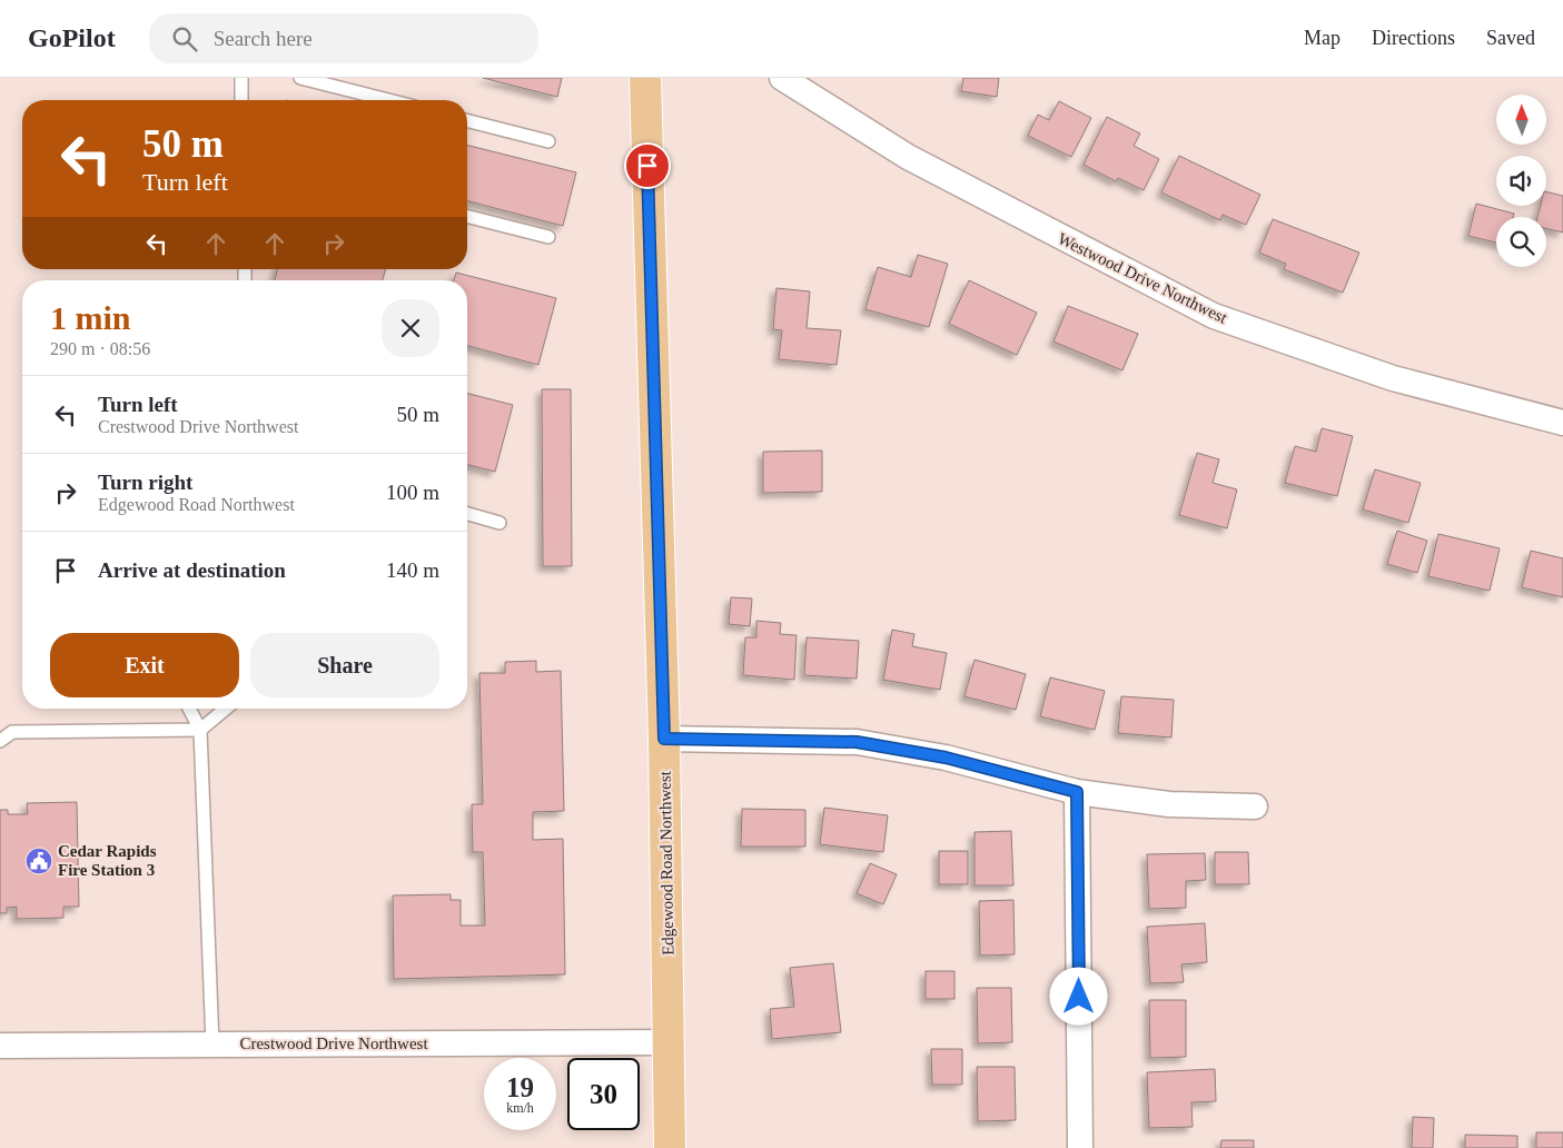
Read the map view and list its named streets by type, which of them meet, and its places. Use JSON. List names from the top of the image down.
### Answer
{
  "streets": {
    "main road": ["Edgewood Road Northwest"],
    "street": ["Westwood Drive Northwest", "Crestwood Drive Northwest"]
  },
  "crossings": [
    ["Edgewood Road Northwest", "Crestwood Drive Northwest"]
  ],
  "places": {
    "public building": ["Cedar Rapids Fire Station 3"]
  },
  "north": "top",
  "page": {
    "header": "GoPilot",
    "search": "Search here",
    "nav": ["Map", "Directions", "Saved"],
    "turn": ["50 m", "Turn left"],
    "heading": ["1 min", "290 m · 08:56"],
    "list": [
      {
        "name": "Turn left",
        "note": "Crestwood Drive Northwest",
        "value": "50 m"
      },
      {
        "name": "Turn right",
        "note": "Edgewood Road Northwest",
        "value": "100 m"
      },
      {
        "name": "Arrive at destination",
        "value": "140 m"
      }
    ],
    "buttons": ["Exit", "Share"],
    "speed": "19 km/h",
    "limit": "30"
  }
}
